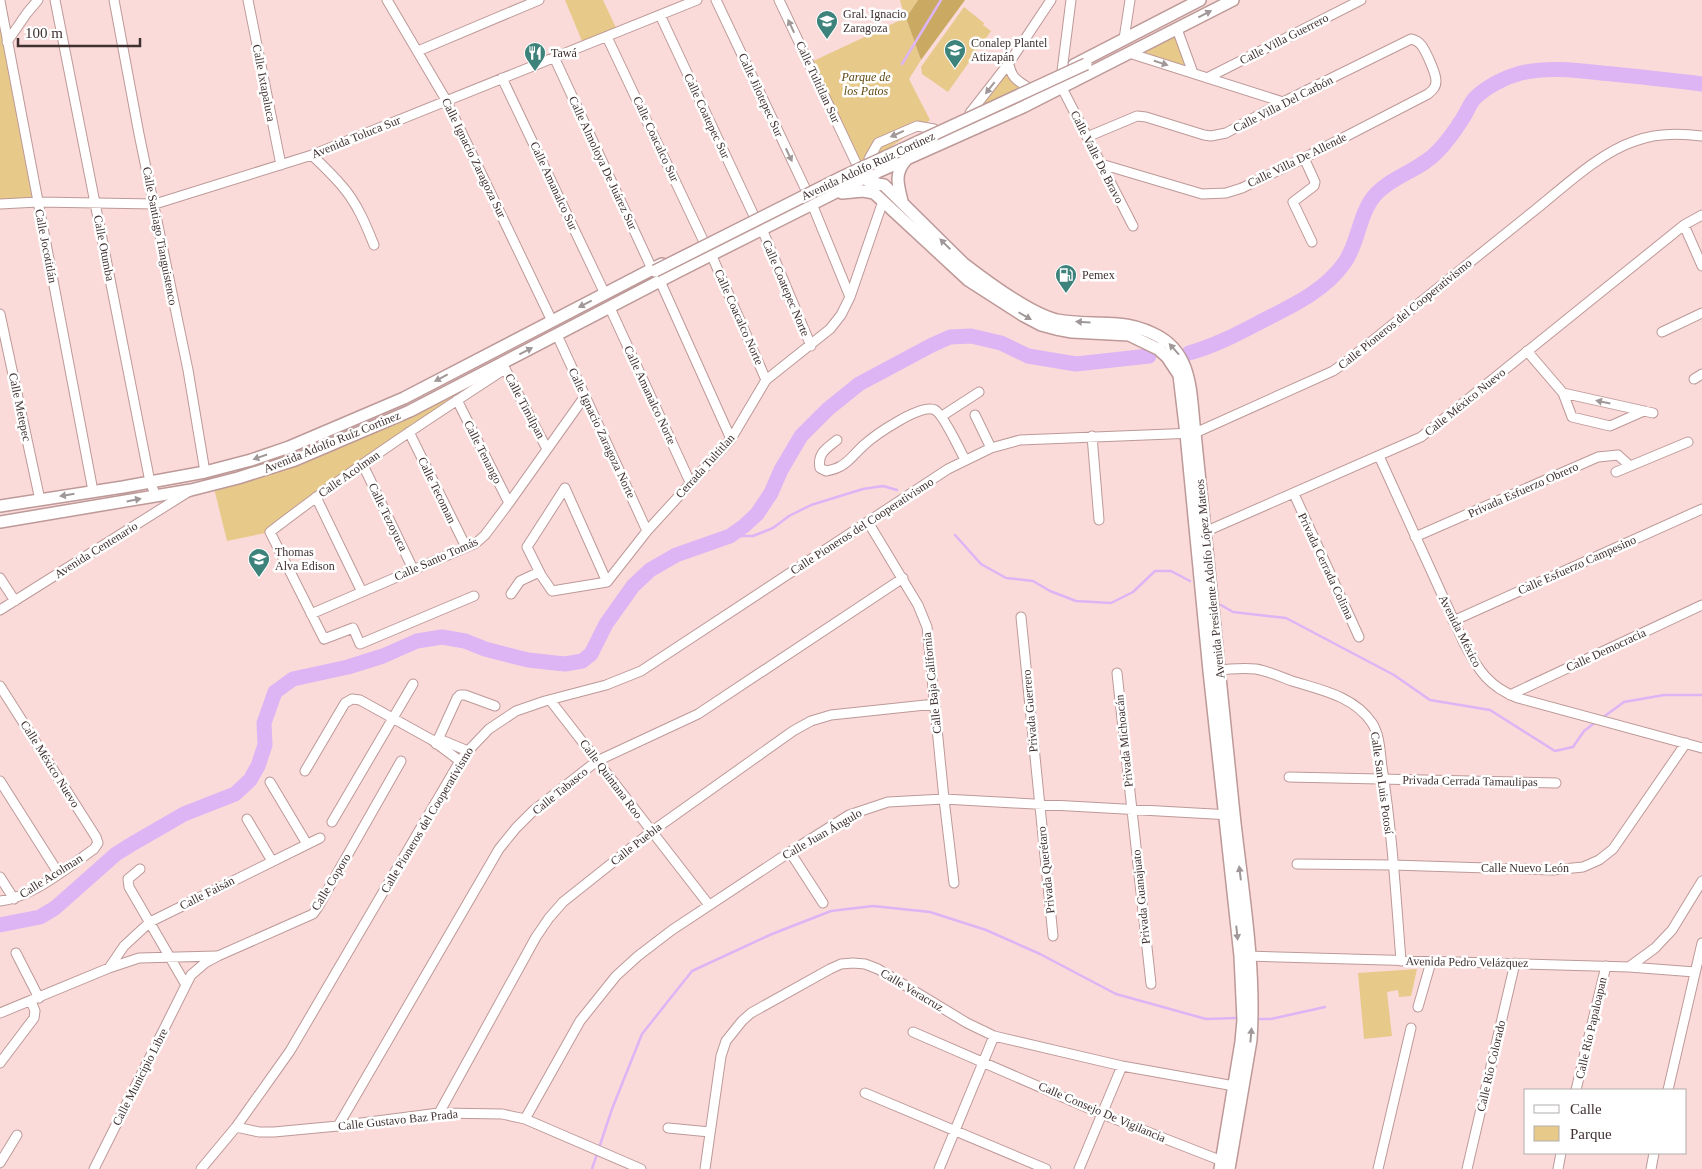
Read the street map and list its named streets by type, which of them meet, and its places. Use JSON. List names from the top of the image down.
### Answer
{
  "streets": {
    "main road": ["Avenida Adolfo Ruiz Cortinez", "Avenida Presidente Adolfo López Mateos"],
    "street": [
      "Calle Villa Guerrero",
      "Calle Tultitlan Sur",
      "Calle Ixtapaluca",
      "Calle Jilotepec Sur",
      "Calle Villa Del Carbón",
      "Calle Coatepec Sur",
      "Avenida Toluca Sur",
      "Calle Coacalco Sur",
      "Calle Valle De Bravo",
      "Calle Ignacio Zaragoza Sur",
      "Calle Villa De Allende",
      "Calle Almoloya De Juárez Sur",
      "Calle Amanalco Sur",
      "Calle Santiago Tianguistenco",
      "Calle Jocotitlán",
      "Calle Otumba",
      "Calle Coatepec Norte",
      "Calle Pioneros del Cooperativismo",
      "Calle Coacalco Norte",
      "Calle Amanalco Norte",
      "Calle México Nuevo",
      "Calle Timilpan",
      "Calle Metepec",
      "Calle Ignacio Zaragoza Norte",
      "Calle Tenango",
      "Cerrada Tultitlan",
      "Calle Acolman",
      "Calle Tecoman",
      "Privada Esfuerzo Obrero",
      "Calle Tezoyuca",
      "Avenida Centenario",
      "Calle Santo Tomás",
      "Calle Esfuerzo Campesino",
      "Privada Cerrada Colima",
      "Avenida México",
      "Calle Democracia",
      "Calle Baja California",
      "Privada Guerrero",
      "Privada Michoacán",
      "Calle Quintana Roo",
      "Privada Cerrada Tamaulipas",
      "Calle San Luis Potosí",
      "Calle Tabasco",
      "Calle Juan Ángulo",
      "Calle Puebla",
      "Calle Nuevo León",
      "Privada Querétaro",
      "Calle Coporo",
      "Calle Faisán",
      "Privada Guanajuato",
      "Avenida Pedro Velázquez",
      "Calle Veracruz",
      "Calle Río Papaloapan",
      "Calle Río Colorado",
      "Calle Municipio Libre",
      "Calle Consejo De Vigilancia",
      "Calle Gustavo Baz Prada"
    ]
  },
  "crossings": [
    ["Calle Tultitlan Sur", "Avenida Adolfo Ruiz Cortinez"],
    ["Calle Tultitlan Sur", "Avenida Presidente Adolfo López Mateos"],
    ["Calle Ixtapaluca", "Avenida Toluca Sur"],
    ["Calle Jilotepec Sur", "Avenida Adolfo Ruiz Cortinez"],
    ["Calle Villa Del Carbón", "Calle Valle De Bravo"],
    ["Calle Villa Del Carbón", "Calle Villa De Allende"],
    ["Calle Coatepec Sur", "Avenida Toluca Sur"],
    ["Calle Coatepec Sur", "Avenida Adolfo Ruiz Cortinez"],
    ["Avenida Toluca Sur", "Calle Coacalco Sur"],
    ["Avenida Toluca Sur", "Calle Ignacio Zaragoza Sur"],
    ["Avenida Toluca Sur", "Calle Almoloya De Juárez Sur"],
    ["Avenida Toluca Sur", "Calle Amanalco Sur"],
    ["Avenida Toluca Sur", "Calle Santiago Tianguistenco"],
    ["Avenida Toluca Sur", "Calle Jocotitlán"],
    ["Avenida Toluca Sur", "Calle Otumba"],
    ["Calle Coacalco Sur", "Avenida Adolfo Ruiz Cortinez"],
    ["Calle Valle De Bravo", "Calle Villa De Allende"],
    ["Calle Valle De Bravo", "Avenida Adolfo Ruiz Cortinez"],
    ["Calle Ignacio Zaragoza Sur", "Avenida Adolfo Ruiz Cortinez"],
    ["Calle Almoloya De Juárez Sur", "Avenida Adolfo Ruiz Cortinez"],
    ["Calle Almoloya De Juárez Sur", "Cerrada Tultitlan"],
    ["Avenida Adolfo Ruiz Cortinez", "Calle Amanalco Sur"],
    ["Avenida Adolfo Ruiz Cortinez", "Calle Santiago Tianguistenco"],
    ["Avenida Adolfo Ruiz Cortinez", "Calle Jocotitlán"],
    ["Avenida Adolfo Ruiz Cortinez", "Calle Otumba"],
    ["Avenida Adolfo Ruiz Cortinez", "Calle Coatepec Norte"],
    ["Avenida Adolfo Ruiz Cortinez", "Calle Coacalco Norte"],
    ["Avenida Adolfo Ruiz Cortinez", "Calle Amanalco Norte"],
    ["Avenida Adolfo Ruiz Cortinez", "Calle Timilpan"],
    ["Avenida Adolfo Ruiz Cortinez", "Calle Metepec"],
    ["Avenida Adolfo Ruiz Cortinez", "Calle Ignacio Zaragoza Norte"],
    ["Avenida Adolfo Ruiz Cortinez", "Cerrada Tultitlan"],
    ["Avenida Adolfo Ruiz Cortinez", "Calle Acolman"],
    ["Avenida Adolfo Ruiz Cortinez", "Avenida Centenario"],
    ["Avenida Adolfo Ruiz Cortinez", "Avenida Presidente Adolfo López Mateos"],
    ["Calle Coatepec Norte", "Cerrada Tultitlan"],
    ["Calle Pioneros del Cooperativismo", "Avenida Presidente Adolfo López Mateos"],
    ["Calle Pioneros del Cooperativismo", "Calle Baja California"],
    ["Calle Pioneros del Cooperativismo", "Calle Quintana Roo"],
    ["Calle Pioneros del Cooperativismo", "Calle Gustavo Baz Prada"],
    ["Calle Coacalco Norte", "Cerrada Tultitlan"],
    ["Calle Amanalco Norte", "Cerrada Tultitlan"],
    ["Calle México Nuevo", "Calle Acolman"],
    ["Calle México Nuevo", "Privada Cerrada Colima"],
    ["Calle México Nuevo", "Avenida Presidente Adolfo López Mateos"],
    ["Calle México Nuevo", "Avenida México"],
    ["Calle Timilpan", "Calle Acolman"],
    ["Calle Timilpan", "Calle Santo Tomás"],
    ["Calle Ignacio Zaragoza Norte", "Cerrada Tultitlan"],
    ["Calle Ignacio Zaragoza Norte", "Calle Santo Tomás"],
    ["Calle Tenango", "Calle Acolman"],
    ["Calle Tenango", "Calle Santo Tomás"],
    ["Cerrada Tultitlan", "Avenida Presidente Adolfo López Mateos"],
    ["Calle Acolman", "Calle Tecoman"],
    ["Calle Acolman", "Calle Tezoyuca"],
    ["Calle Acolman", "Calle Santo Tomás"],
    ["Calle Tecoman", "Calle Santo Tomás"],
    ["Privada Esfuerzo Obrero", "Avenida México"],
    ["Calle Tezoyuca", "Calle Santo Tomás"],
    ["Calle Esfuerzo Campesino", "Avenida México"],
    ["Avenida Presidente Adolfo López Mateos", "Calle San Luis Potosí"],
    ["Avenida Presidente Adolfo López Mateos", "Calle Juan Ángulo"],
    ["Avenida Presidente Adolfo López Mateos", "Avenida Pedro Velázquez"],
    ["Avenida Presidente Adolfo López Mateos", "Calle Veracruz"],
    ["Avenida Presidente Adolfo López Mateos", "Calle Consejo De Vigilancia"],
    ["Avenida México", "Calle Democracia"],
    ["Avenida México", "Calle Nuevo León"],
    ["Calle Baja California", "Calle Tabasco"],
    ["Calle Baja California", "Calle Juan Ángulo"],
    ["Calle Baja California", "Calle Puebla"],
    ["Privada Guerrero", "Calle Juan Ángulo"],
    ["Privada Guerrero", "Privada Querétaro"],
    ["Privada Michoacán", "Calle Juan Ángulo"],
    ["Privada Michoacán", "Privada Guanajuato"],
    ["Calle Quintana Roo", "Calle Tabasco"],
    ["Calle Quintana Roo", "Calle Juan Ángulo"],
    ["Calle Quintana Roo", "Calle Puebla"],
    ["Privada Cerrada Tamaulipas", "Calle San Luis Potosí"],
    ["Calle San Luis Potosí", "Calle Nuevo León"],
    ["Calle San Luis Potosí", "Avenida Pedro Velázquez"],
    ["Calle Tabasco", "Calle Gustavo Baz Prada"],
    ["Calle Juan Ángulo", "Privada Querétaro"],
    ["Calle Juan Ángulo", "Privada Guanajuato"],
    ["Calle Juan Ángulo", "Calle Gustavo Baz Prada"],
    ["Calle Puebla", "Calle Gustavo Baz Prada"],
    ["Calle Coporo", "Calle Faisán"],
    ["Calle Coporo", "Calle Municipio Libre"],
    ["Avenida Pedro Velázquez", "Calle Río Papaloapan"],
    ["Avenida Pedro Velázquez", "Calle Río Colorado"]
  ],
  "one_way": ["Calle Tultitlan Sur", "Calle Jilotepec Sur"],
  "parks": ["Parque de los Patos"],
  "places": {
    "school or university": ["Gral. Ignacio Zaragoza", "Conalep Plantel Atizapán", "Thomas Alva Edison"],
    "restaurant": ["Tawá"],
    "fuel station": ["Pemex"]
  },
  "legend": ["Calle", "Parque"],
  "scale_bar": "100 m"
}
